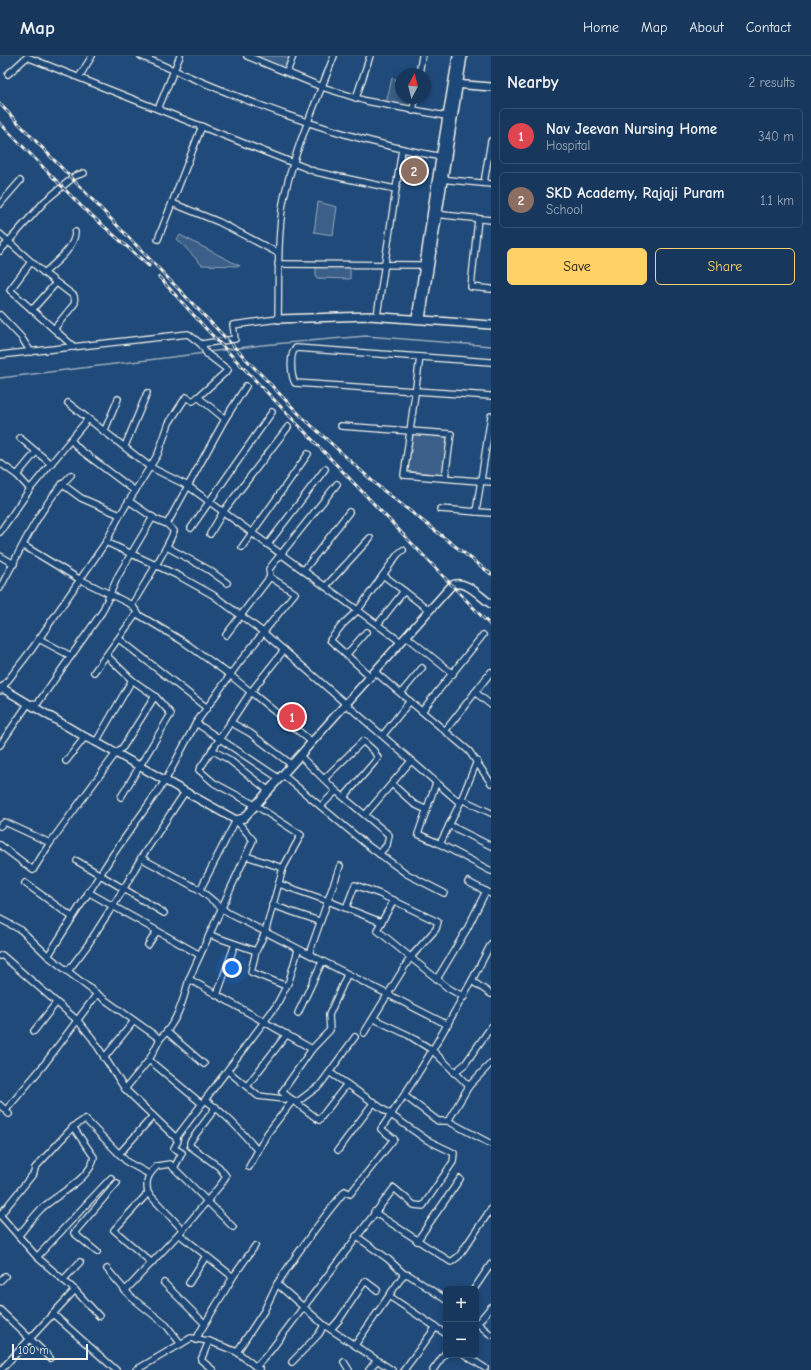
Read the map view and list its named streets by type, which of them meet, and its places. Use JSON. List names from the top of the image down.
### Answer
{
  "scale_bar": "100 m",
  "north": "top",
  "page": {
    "header": "Map",
    "nav": [
      "Home",
      "Map",
      "About",
      "Contact"
    ],
    "heading": ["Nearby", "2 results"],
    "list": [
      {
        "mark": "1",
        "name": "Nav Jeevan Nursing Home",
        "note": "Hospital",
        "value": "340 m"
      },
      {
        "mark": "2",
        "name": "SKD Academy, Rajaji Puram",
        "note": "School",
        "value": "1.1 km"
      }
    ],
    "pins": ["2", "1"],
    "buttons": ["Save", "Share"],
    "map_buttons": ["+", "−"],
    "scale": "100 m"
  }
}
